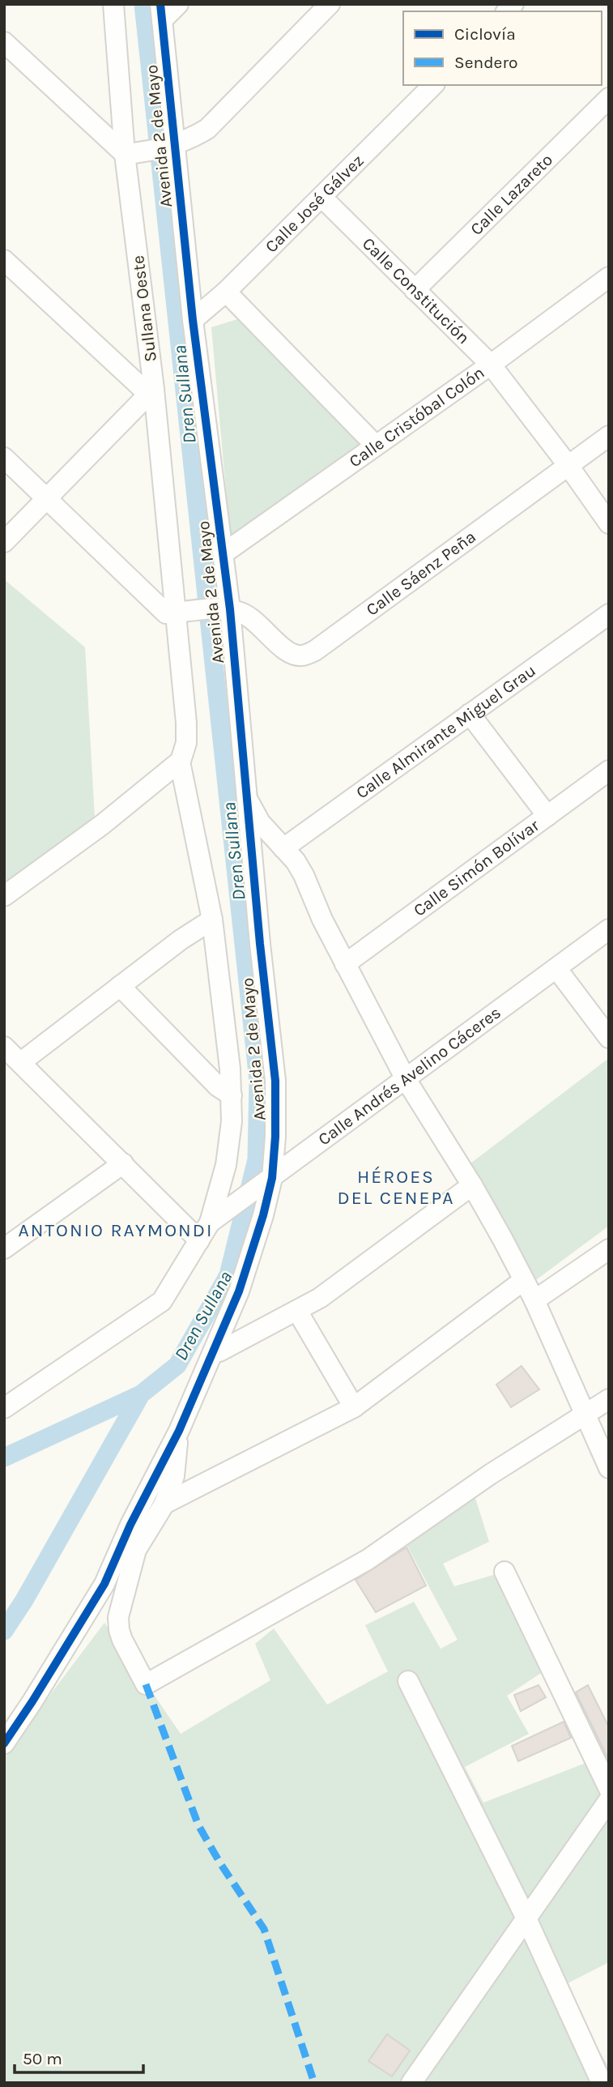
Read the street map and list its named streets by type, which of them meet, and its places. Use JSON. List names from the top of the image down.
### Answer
{
  "streets": {
    "street": [
      "Avenida 2 de Mayo",
      "Calle Lazareto",
      "Calle José Gálvez",
      "Calle Constitución",
      "Sullana Oeste",
      "Calle Cristóbal Colón",
      "Calle Sáenz Peña",
      "Calle Almirante Miguel Grau",
      "Calle Simón Bolívar",
      "Calle Andrés Avelino Cáceres"
    ]
  },
  "crossings": [
    ["Avenida 2 de Mayo", "Calle José Gálvez"],
    ["Avenida 2 de Mayo", "Calle Cristóbal Colón"],
    ["Avenida 2 de Mayo", "Calle Sáenz Peña"],
    ["Avenida 2 de Mayo", "Calle Andrés Avelino Cáceres"],
    ["Calle Lazareto", "Calle Constitución"],
    ["Calle José Gálvez", "Calle Constitución"],
    ["Calle Constitución", "Calle Cristóbal Colón"],
    ["Calle Constitución", "Calle Sáenz Peña"]
  ],
  "districts": ["HÉROES DEL CENEPA", "ANTONIO RAYMONDI"],
  "water": ["Dren Sullana"],
  "legend": ["Ciclovía", "Sendero"],
  "scale_bar": "50 m"
}
